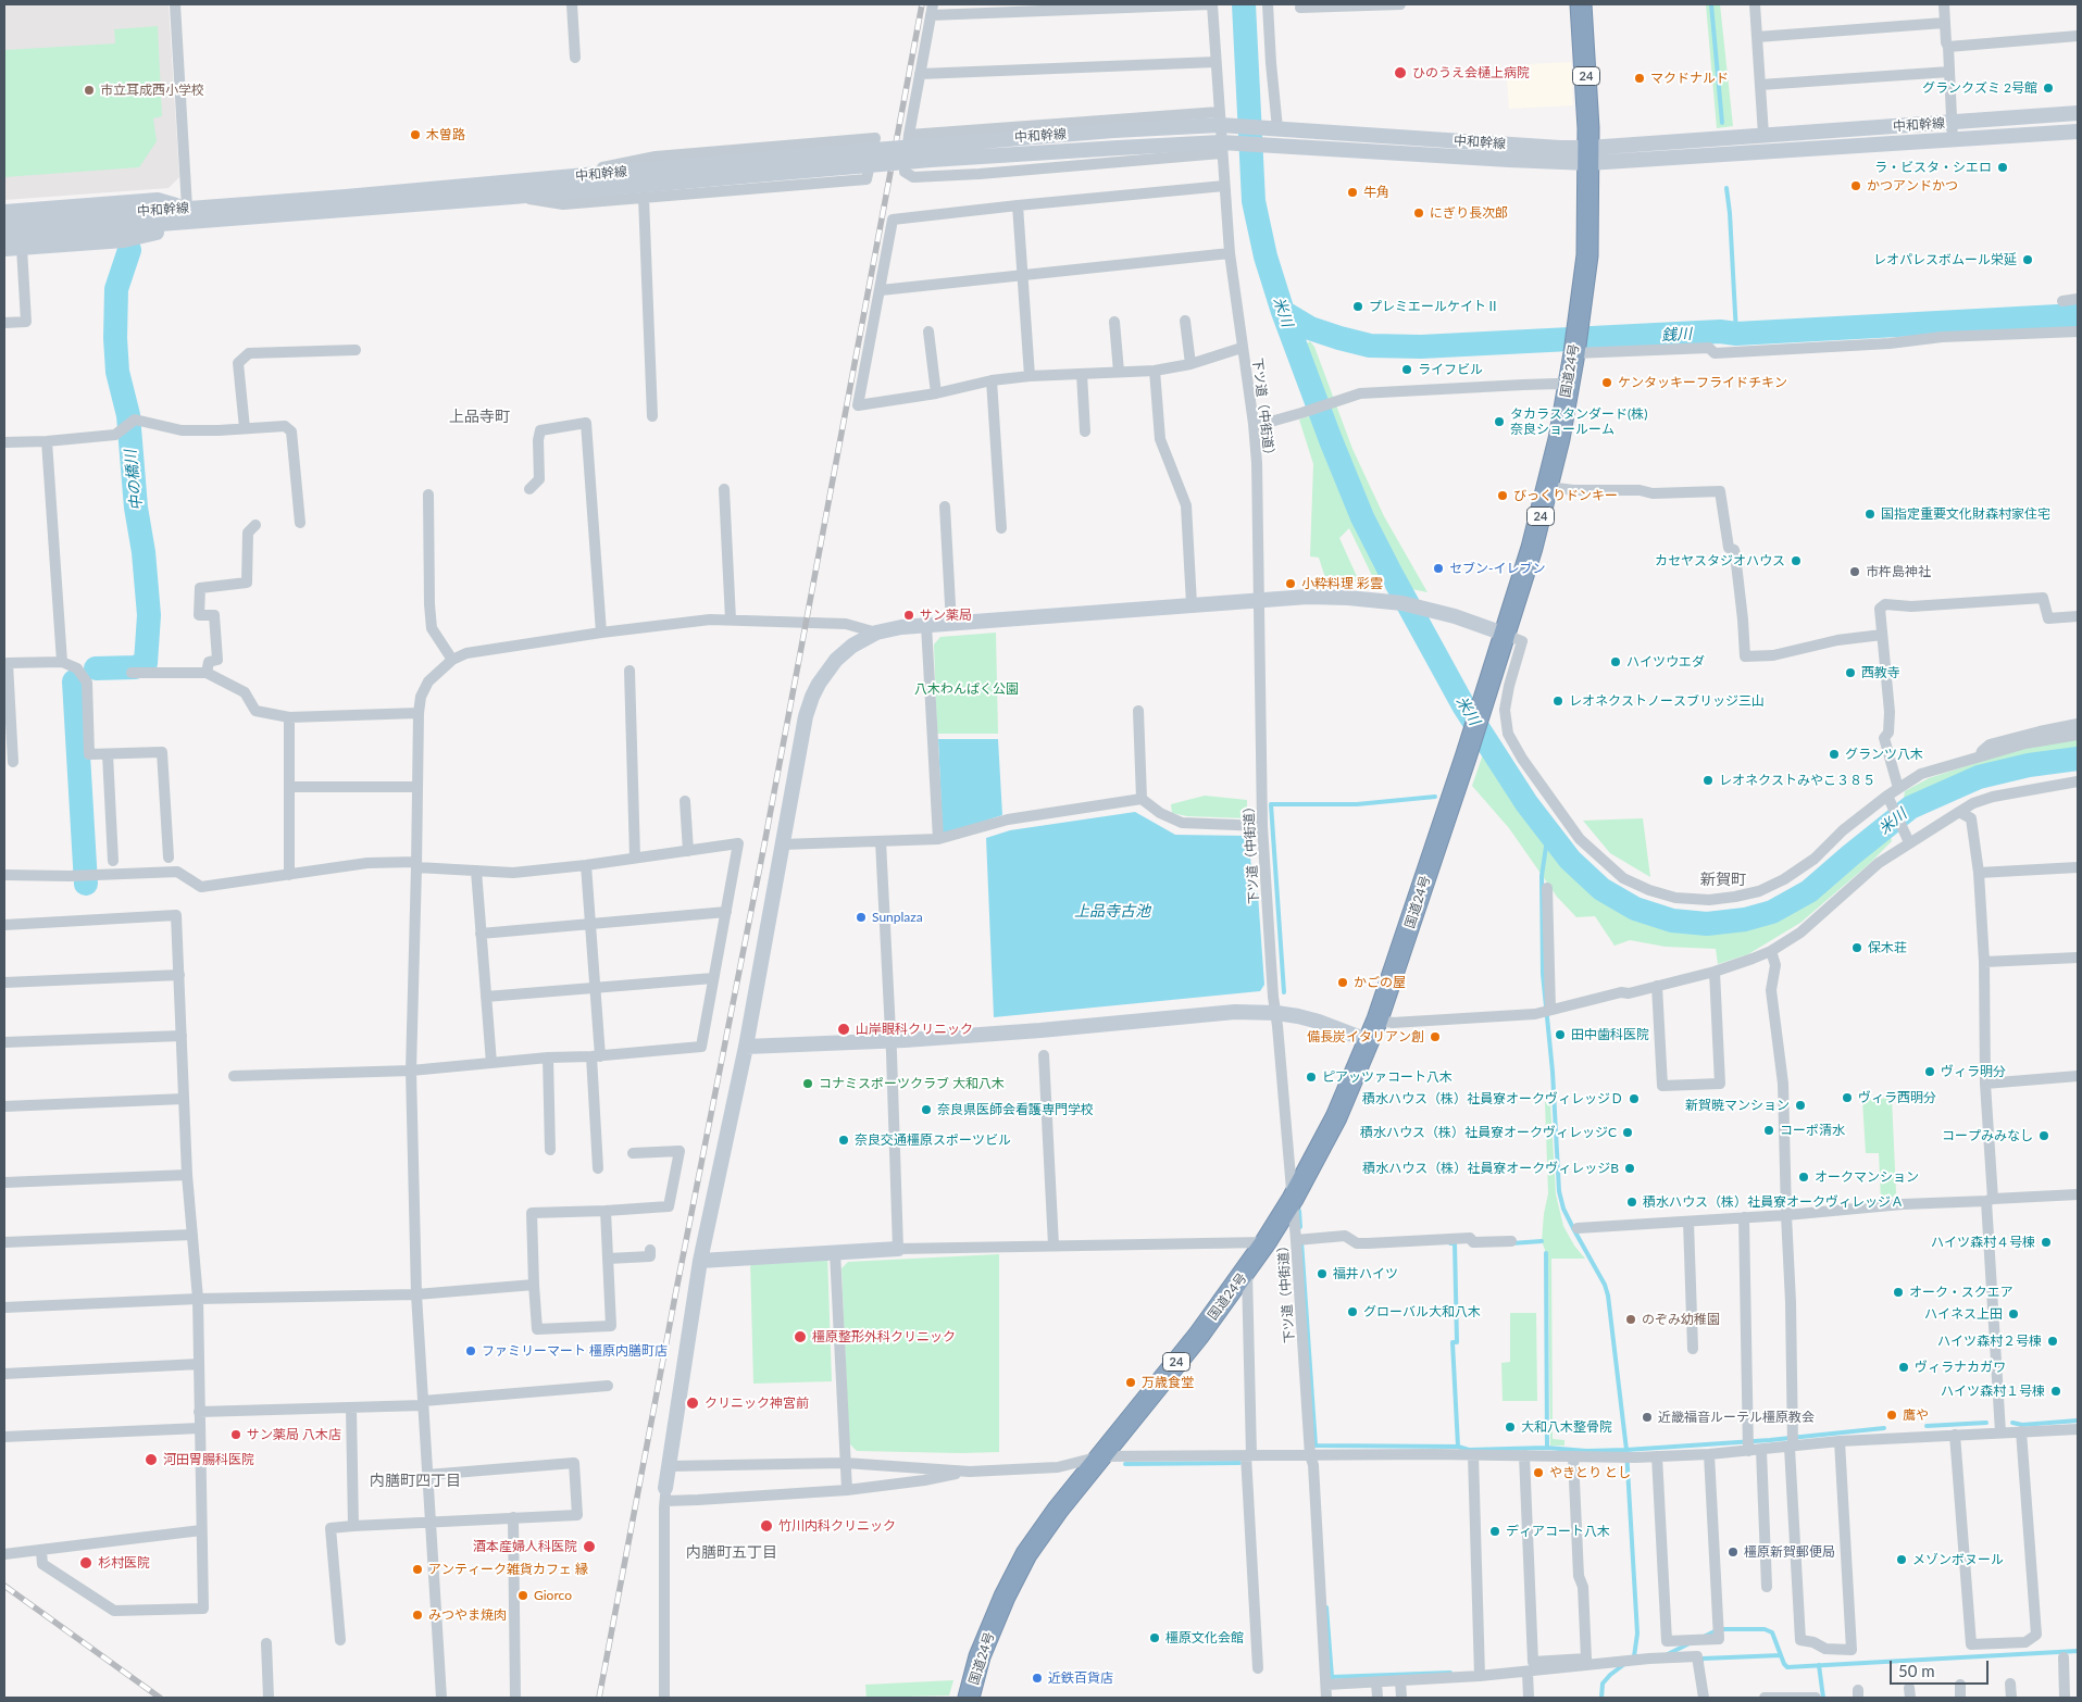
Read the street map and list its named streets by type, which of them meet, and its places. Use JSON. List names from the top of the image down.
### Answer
{
  "streets": {
    "highway": ["24", "国道24号"],
    "main road": ["中和幹線"],
    "street": ["下ツ道（中街道）"]
  },
  "crossings": [
    ["中和幹線", "国道24号"],
    ["中和幹線", "下ツ道（中街道）"],
    ["国道24号", "下ツ道（中街道）"]
  ],
  "districts": [
    "上品寺町",
    "新賀町",
    "内膳町四丁目",
    "内膳町五丁目"
  ],
  "water": [
    "米川",
    "銭川",
    "中の橋川",
    "上品寺古池"
  ],
  "parks": ["八木わんぱく公園"],
  "places": [
    "ひのうえ会樋上病院",
    "マクドナルド",
    "グランクズミ 2号館",
    "市立耳成西小学校",
    "木曽路",
    "ラ・ビスタ・シエロ",
    "かつアンドかつ",
    "牛角",
    "にぎり長次郎",
    "レオパレスボムール栄延",
    "プレミエールケイトⅡ",
    "ライフビル",
    "ケンタッキーフライドチキン",
    "タカラスタンダード(株) 奈良ショールーム",
    "びっくりドンキー",
    "国指定重要文化財森村家住宅",
    "カセヤスタジオハウス",
    "セブン-イレブン",
    "市杵島神社",
    "小粋料理 彩雲",
    "サン薬局",
    "ハイツウエダ",
    "西教寺",
    "レオネクストノースブリッジ三山",
    "グランツ八木",
    "レオネクストみやこ３８５",
    "Sunplaza",
    "保木荘",
    "かごの屋",
    "山岸眼科クリニック",
    "田中歯科医院",
    "備長炭イタリアン創",
    "ヴィラ明分",
    "ピアッツァコート八木",
    "コナミスポーツクラブ 大和八木",
    "ヴィラ西明分",
    "積水ハウス（株）社員寮オークヴィレッジＤ",
    "新賀暁マンション",
    "奈良県医師会看護専門学校",
    "コーポ清水",
    "積水ハウス（株）社員寮オークヴィレッジC",
    "コープみみなし",
    "奈良交通橿原スポーツビル",
    "積水ハウス（株）社員寮オークヴィレッジB",
    "オークマンション",
    "積水ハウス（株）社員寮オークヴィレッジＡ",
    "ハイツ森村４号棟",
    "福井ハイツ",
    "オーク・スクエア",
    "グローバル大和八木",
    "ハイネス上田",
    "のぞみ幼稚園",
    "橿原整形外科クリニック",
    "ハイツ森村２号棟",
    "ファミリーマート 橿原内膳町店",
    "ヴィラナカガワ",
    "万歳食堂",
    "ハイツ森村１号棟",
    "クリニック神宮前",
    "鷹や",
    "近畿福音ルーテル橿原教会",
    "大和八木整骨院",
    "サン薬局 八木店",
    "河田胃腸科医院",
    "やきとり とし",
    "竹川内科クリニック",
    "ディアコート八木",
    "酒本産婦人科医院",
    "橿原新賀郵便局",
    "メゾンボヌール",
    "杉村医院",
    "アンティーク雑貨カフェ 縁",
    "Giorco",
    "みつやま焼肉",
    "橿原文化会館",
    "近鉄百貨店"
  ],
  "scale_bar": "50 m"
}
